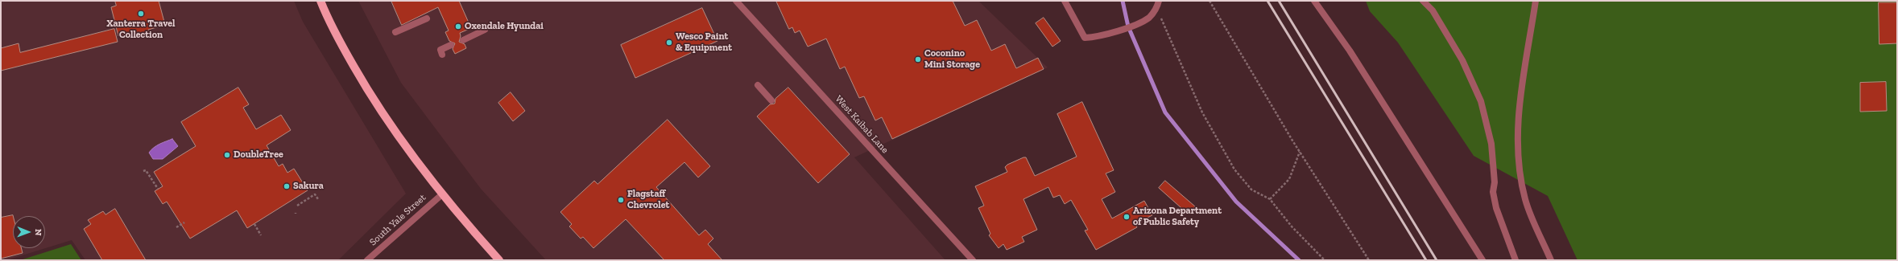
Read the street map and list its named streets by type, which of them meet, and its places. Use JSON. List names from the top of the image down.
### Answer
{
  "streets": {
    "street": ["West Kaibab Lane", "South Yale Street"]
  },
  "places": [
    "Xanterra Travel Collection",
    "Oxendale Hyundai",
    "Wesco Paint & Equipment",
    "Coconino Mini Storage",
    "DoubleTree",
    "Sakura",
    "Flagstaff Chevrolet",
    "Arizona Department of Public Safety"
  ],
  "north": "right"
}
